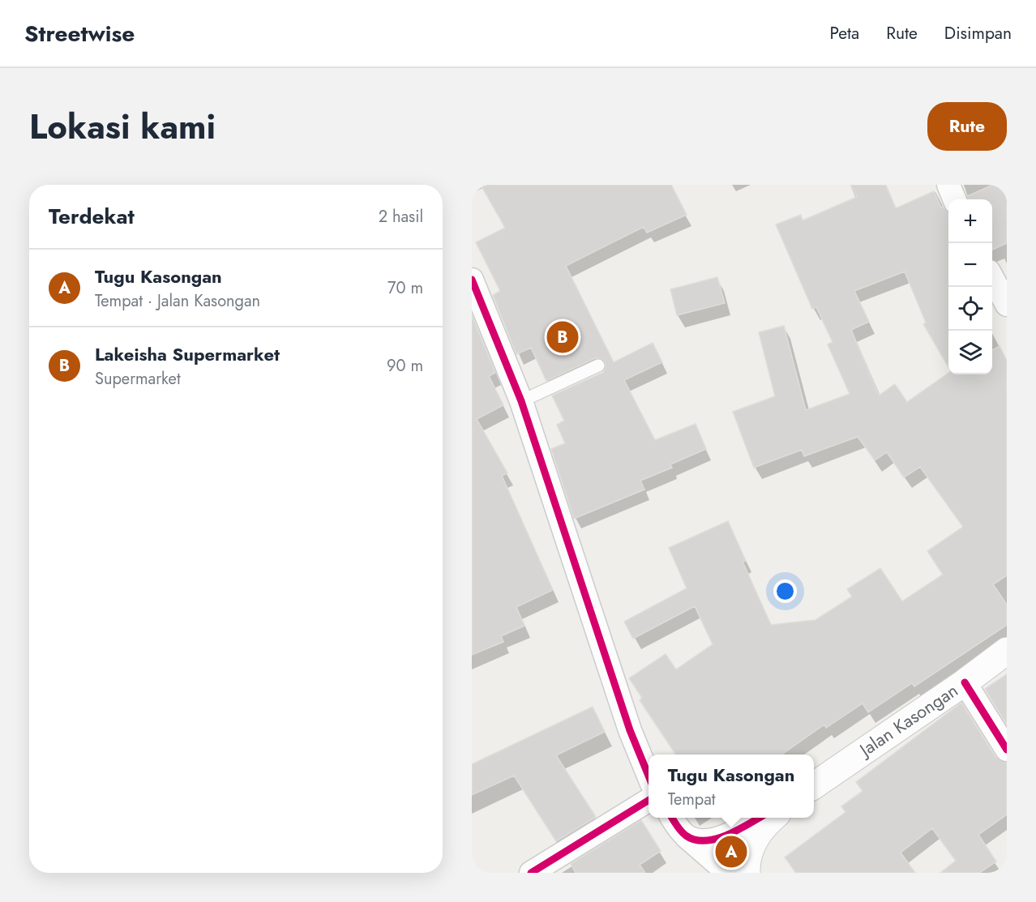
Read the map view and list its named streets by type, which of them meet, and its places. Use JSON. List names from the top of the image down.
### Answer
{
  "streets": {
    "main road": ["Jalan Kasongan"]
  },
  "page": {
    "header": "Streetwise",
    "nav": ["Peta", "Rute", "Disimpan"],
    "title": "Lokasi kami",
    "buttons": "Rute",
    "heading": ["Terdekat", "2 hasil"],
    "map_buttons": ["+", "−"],
    "list": [
      {
        "mark": "A",
        "name": "Tugu Kasongan",
        "note": "Tempat · Jalan Kasongan",
        "value": "70 m"
      },
      {
        "mark": "B",
        "name": "Lakeisha Supermarket",
        "note": "Supermarket",
        "value": "90 m"
      }
    ],
    "pins": ["B", "A"],
    "popup": ["Tugu Kasongan", "Tempat"]
  }
}
